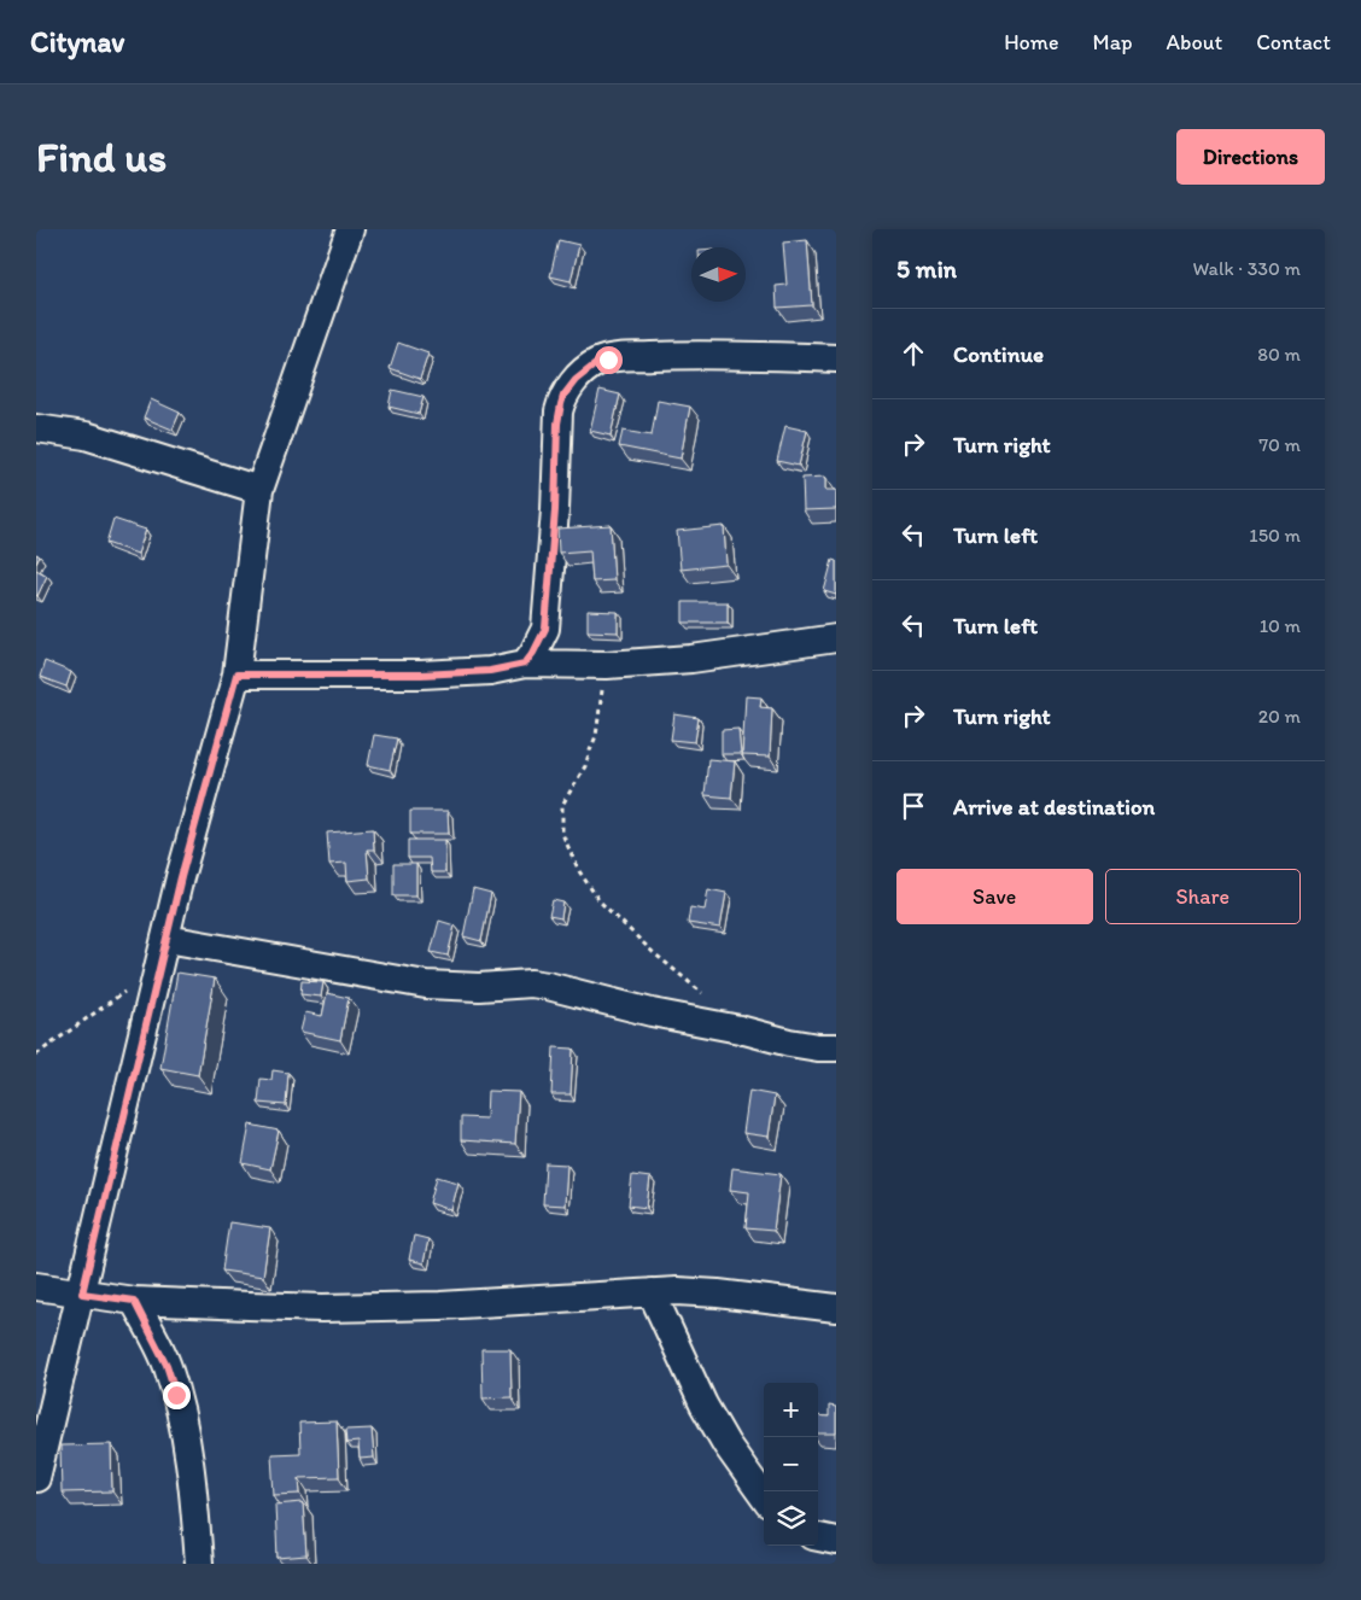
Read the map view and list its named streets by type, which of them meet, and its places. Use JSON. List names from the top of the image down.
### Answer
{
  "north": "right",
  "page": {
    "header": "Citynav",
    "nav": [
      "Home",
      "Map",
      "About",
      "Contact"
    ],
    "buttons": [
      "Directions",
      ["Save", "Share"]
    ],
    "title": "Find us",
    "heading": ["5 min", "Walk · 330 m"],
    "list": [
      ["Continue", "80 m"],
      ["Turn right", "70 m"],
      ["Turn left", "150 m"],
      ["Turn left", "10 m"],
      ["Turn right", "20 m"],
      "Arrive at destination"
    ],
    "map_buttons": ["+", "−"]
  }
}
